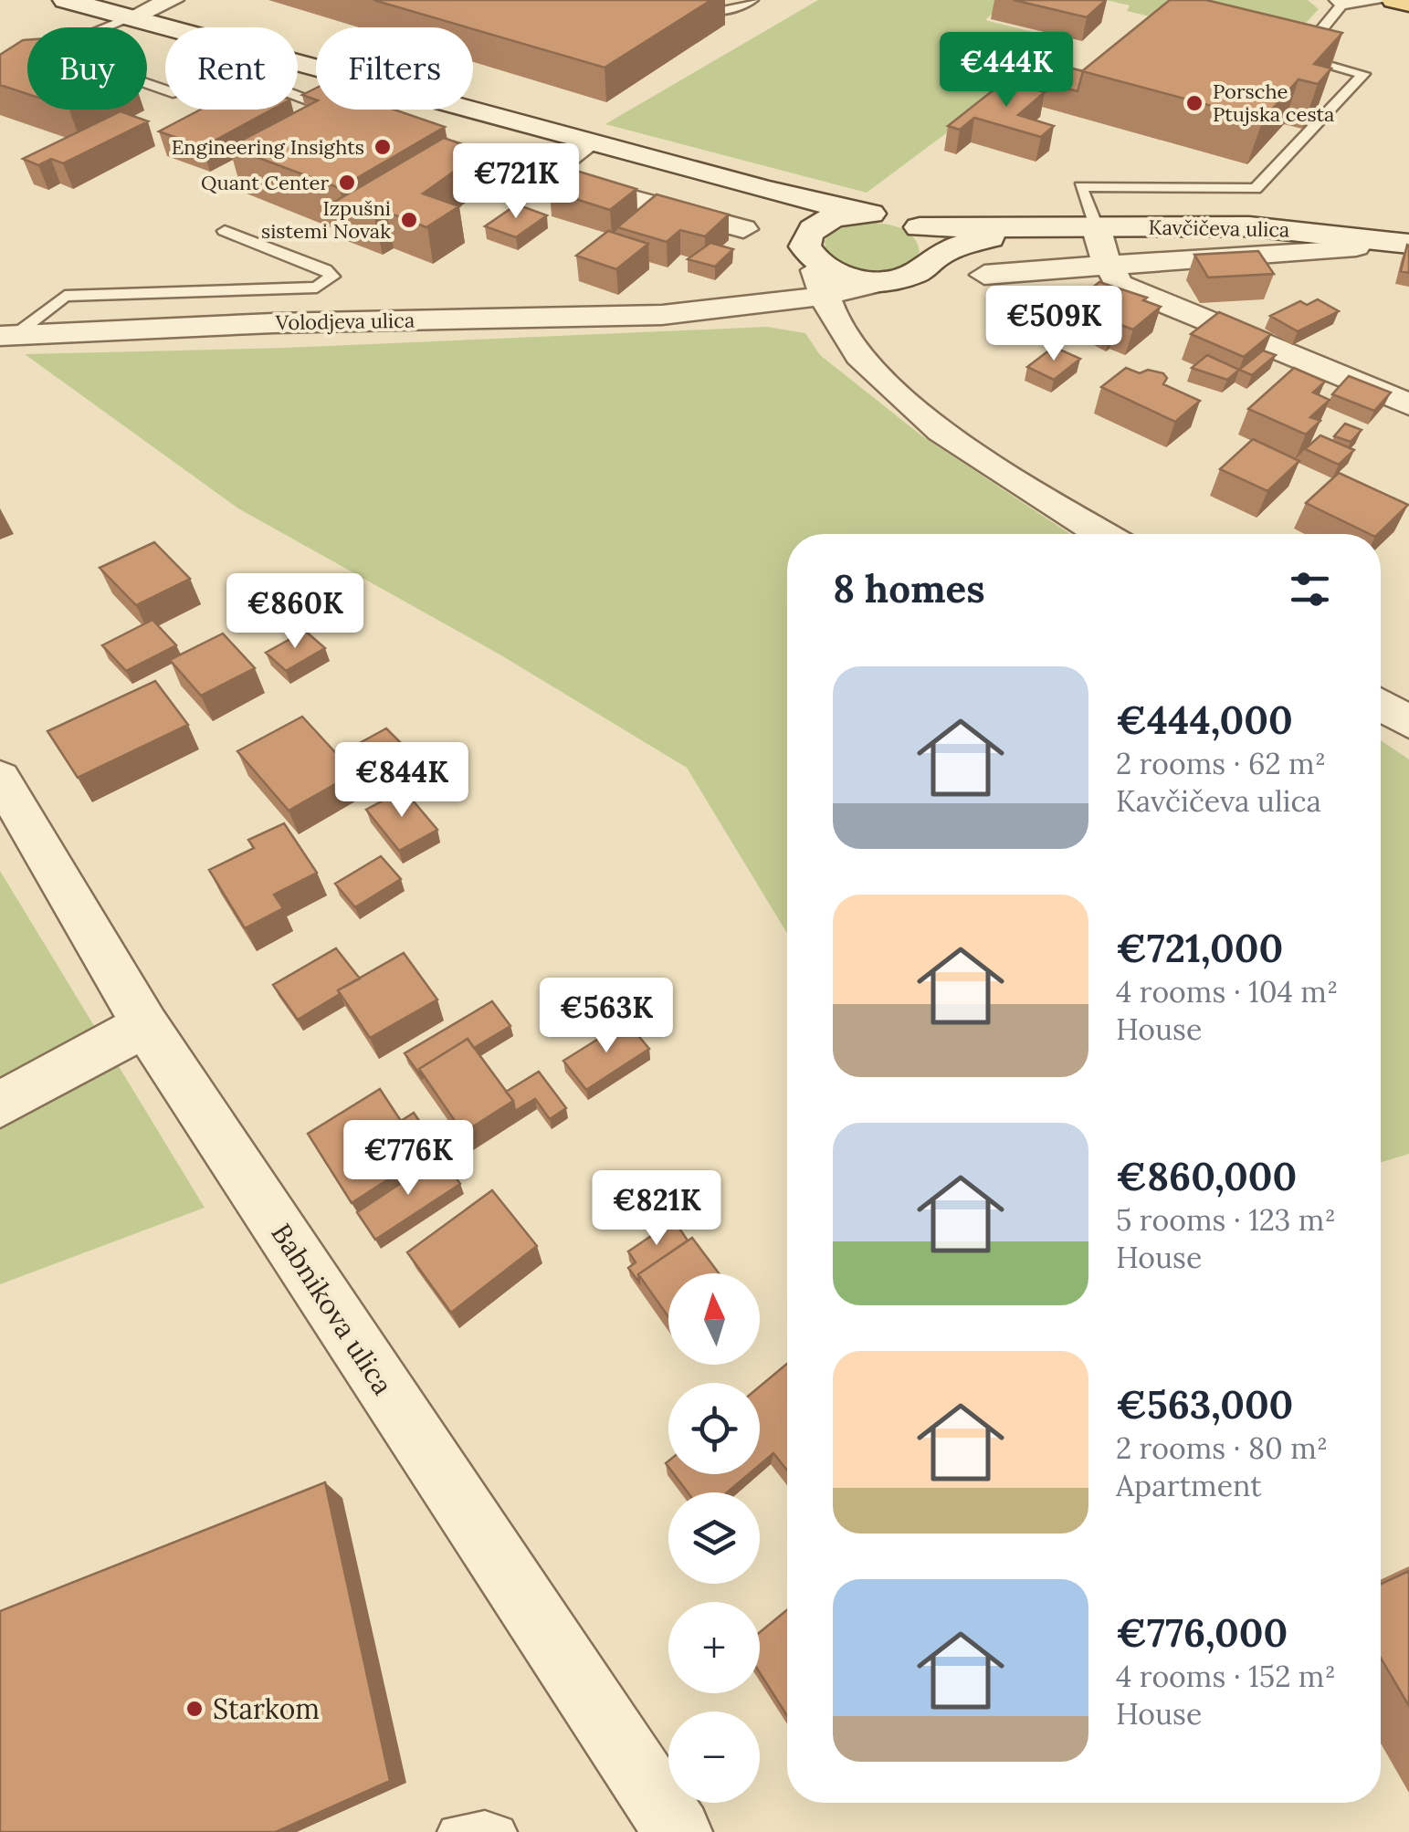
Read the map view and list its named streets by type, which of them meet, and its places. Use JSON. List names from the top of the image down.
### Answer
{
  "streets": {
    "street": ["Kavčičeva ulica", "Volodjeva ulica", "Babnikova ulica"]
  },
  "places": [
    "Porsche Ptujska cesta",
    "Engineering Insights",
    "Quant Center",
    "Izpušni sistemi Novak",
    "Starkom"
  ],
  "north": "top",
  "page": {
    "chip": ["Buy", "Rent", "Filters"],
    "price": [
      "€444K",
      "€721K",
      "€509K",
      "€860K",
      "€844K",
      "€563K",
      "€776K",
      "€821K"
    ],
    "heading": "8 homes",
    "list": [
      {
        "name": "€444,000",
        "note": "2 rooms · 62 m² · Kavčičeva ulica"
      },
      {
        "name": "€721,000",
        "note": "4 rooms · 104 m² · House"
      },
      {
        "name": "€860,000",
        "note": "5 rooms · 123 m² · House"
      },
      {
        "name": "€563,000",
        "note": "2 rooms · 80 m² · Apartment"
      },
      {
        "name": "€776,000",
        "note": "4 rooms · 152 m² · House"
      }
    ],
    "map_buttons": ["+", "−"]
  }
}
